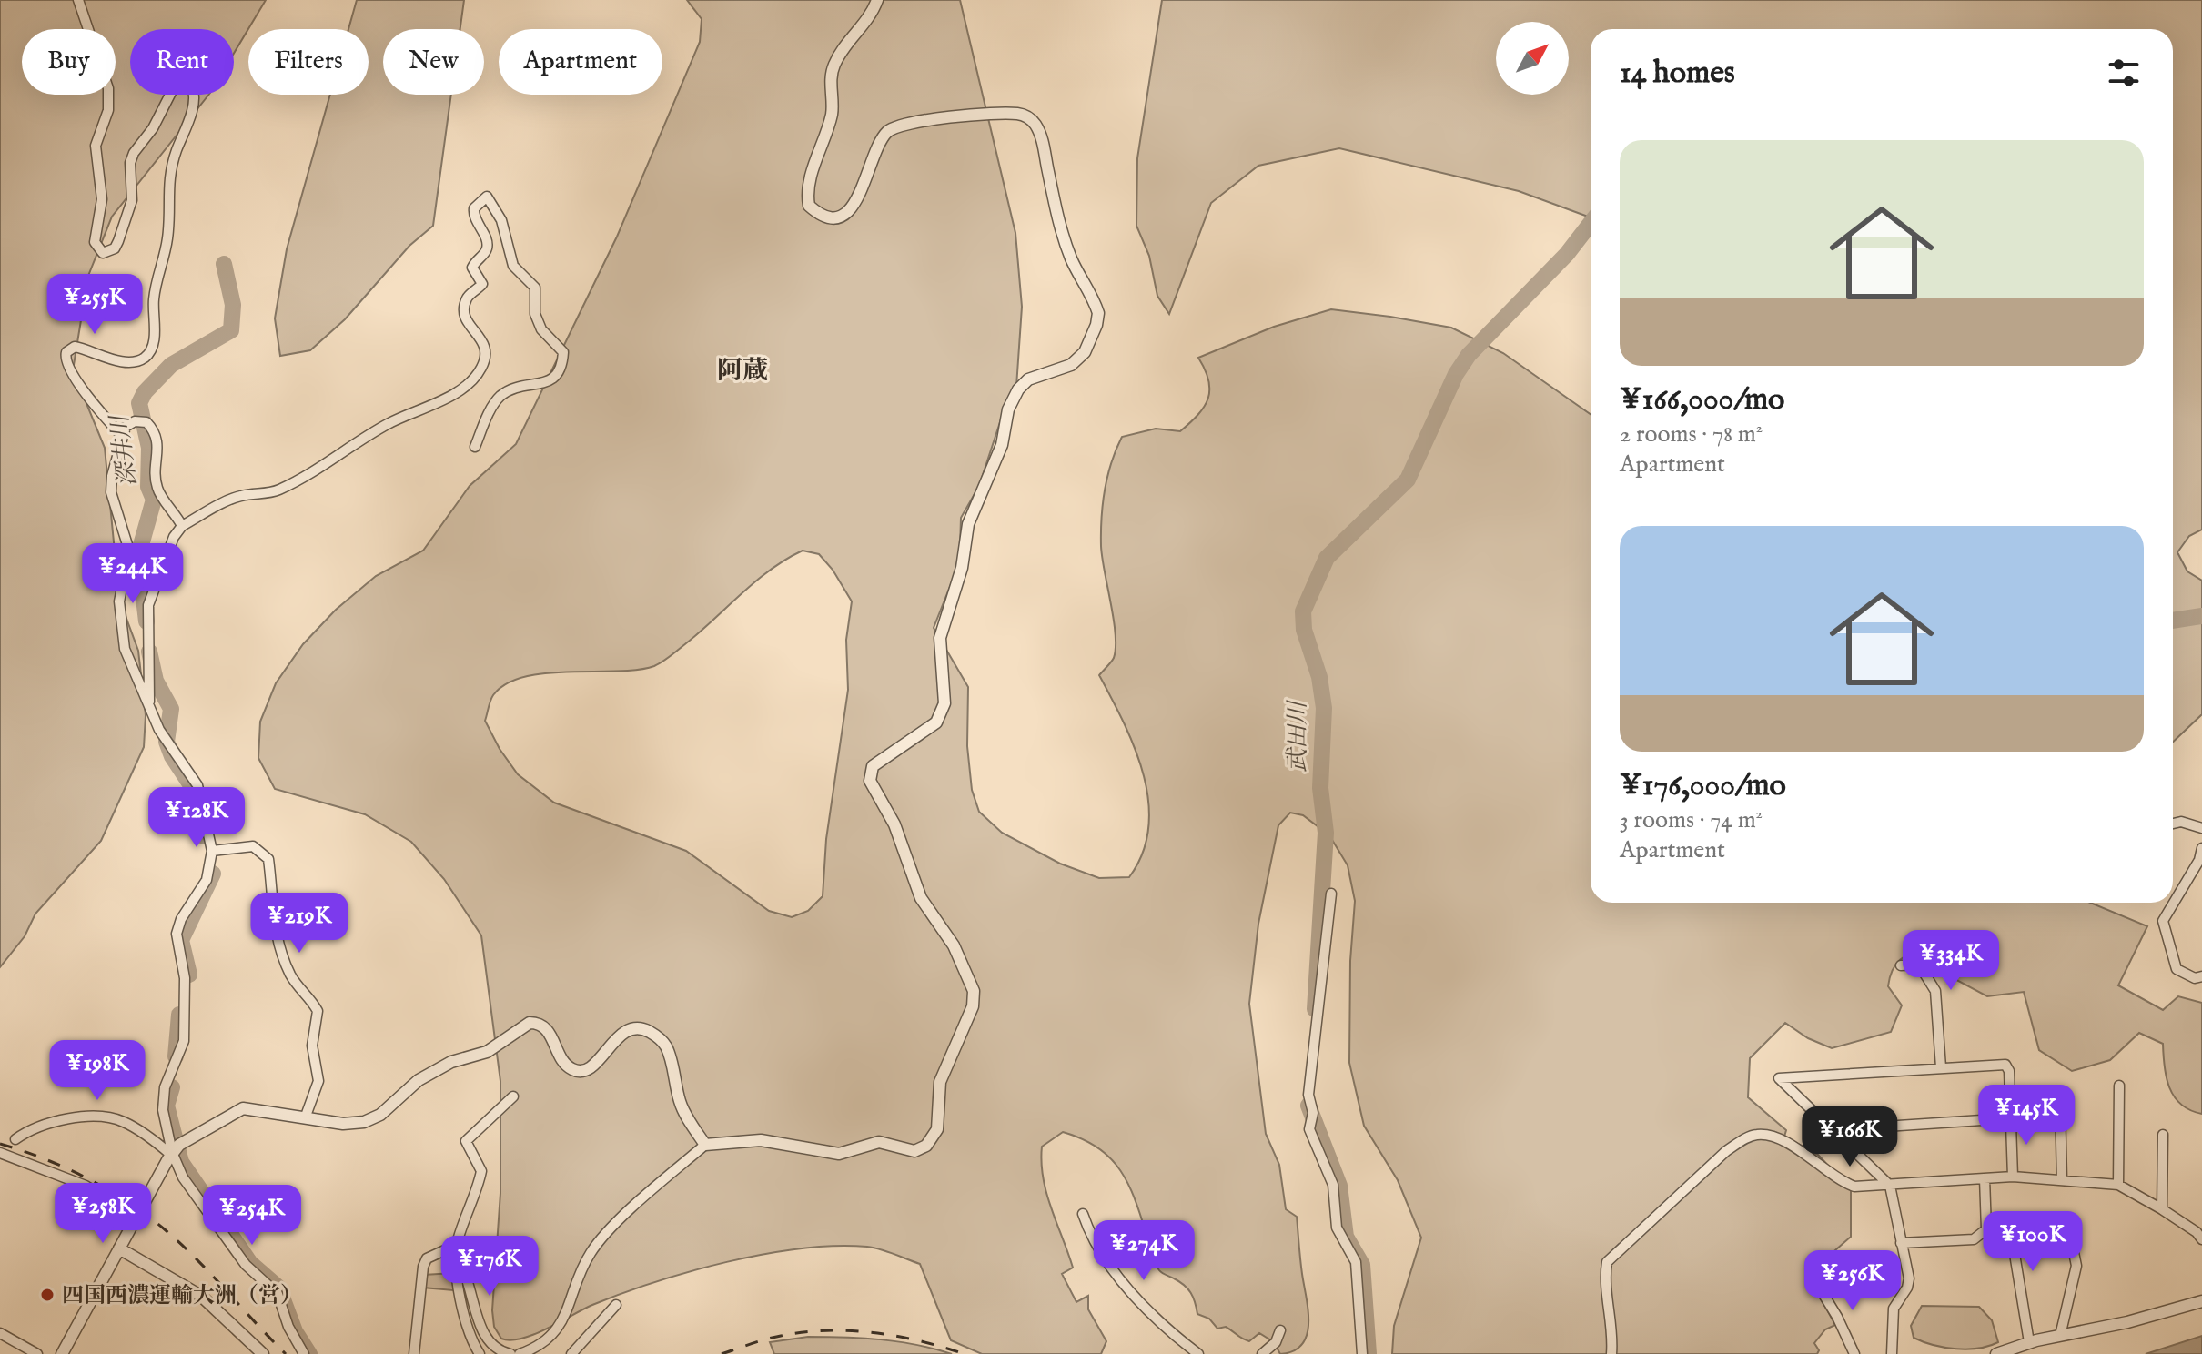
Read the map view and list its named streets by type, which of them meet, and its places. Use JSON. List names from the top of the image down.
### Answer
{
  "districts": ["阿蔵"],
  "water": ["深井川", "武田川"],
  "places": ["四国西濃運輸大洲（営）"],
  "north": "top right",
  "page": {
    "chip": [
      "Buy",
      "Rent",
      "Filters",
      "New",
      "Apartment"
    ],
    "heading": "14 homes",
    "list": [
      {
        "name": "¥166,000/mo",
        "note": "2 rooms · 78 m² · Apartment"
      },
      {
        "name": "¥176,000/mo",
        "note": "3 rooms · 74 m² · Apartment"
      }
    ],
    "price": [
      "¥255K",
      "¥244K",
      "¥128K",
      "¥219K",
      "¥334K",
      "¥198K",
      "¥145K",
      "¥166K",
      "¥258K",
      "¥254K",
      "¥100K",
      "¥274K",
      "¥176K",
      "¥256K"
    ]
  }
}
